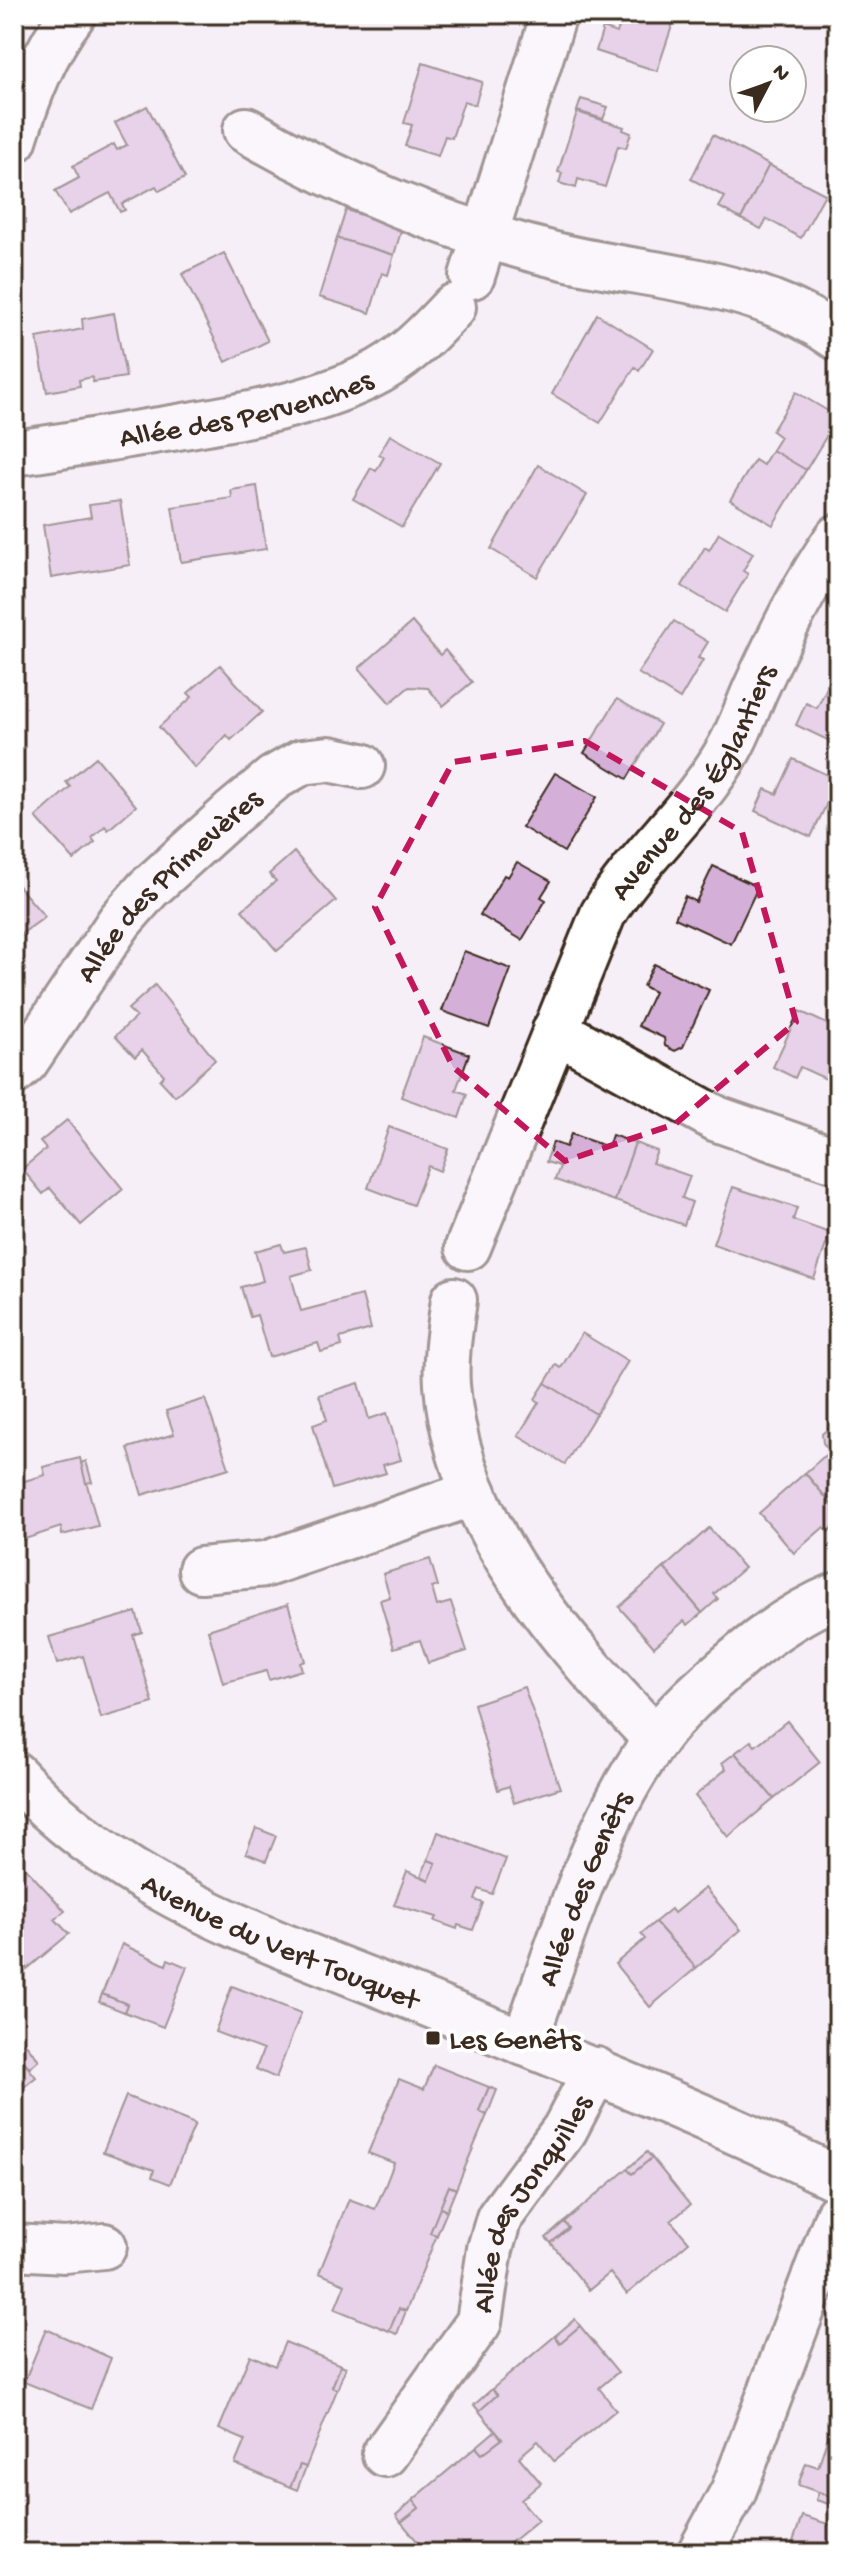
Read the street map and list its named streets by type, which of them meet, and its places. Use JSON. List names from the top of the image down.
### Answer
{
  "streets": {
    "street": [
      "Allée des Pervenches",
      "Avenue des Églantiers",
      "Allée des Primevères",
      "Allée des Genêts",
      "Avenue du Vert Touquet",
      "Allée des Jonquilles"
    ]
  },
  "crossings": [
    ["Allée des Genêts", "Avenue du Vert Touquet"],
    ["Avenue du Vert Touquet", "Allée des Jonquilles"]
  ],
  "places": {
    "transit": ["Les Genêts"]
  },
  "north": "top right"
}
